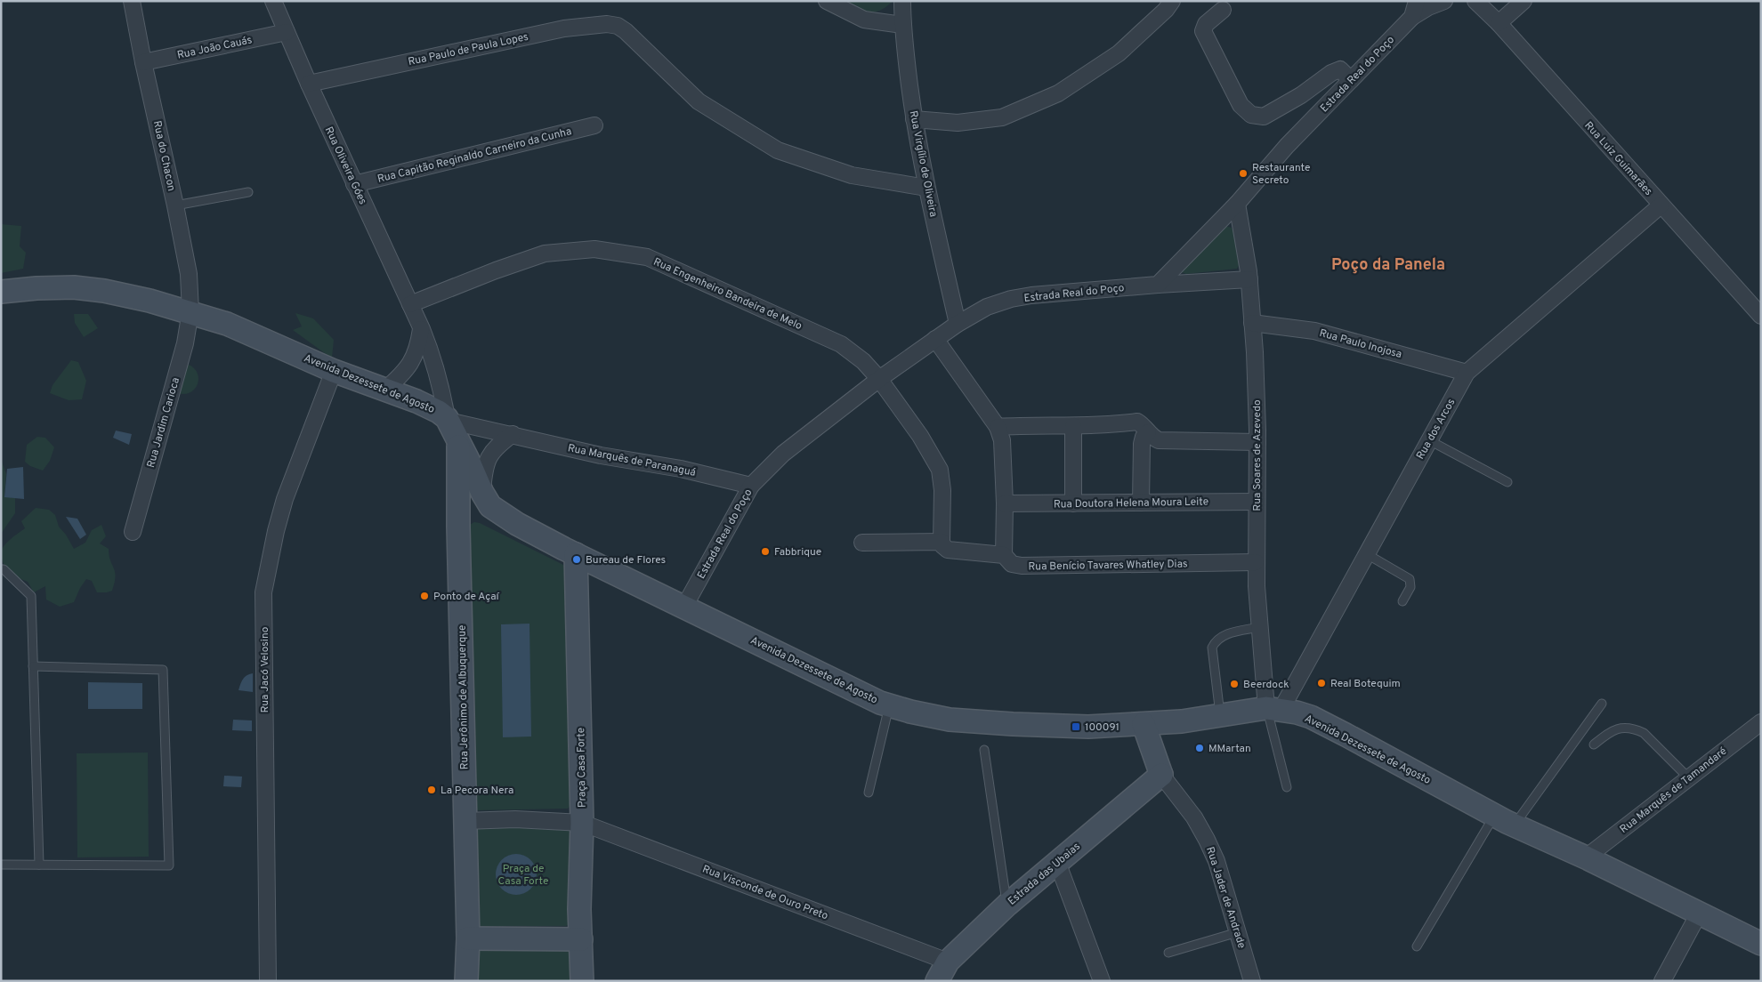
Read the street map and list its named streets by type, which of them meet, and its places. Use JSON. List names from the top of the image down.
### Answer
{
  "streets": {
    "main road": [
      "Avenida Dezessete de Agosto",
      "Rua Jerônimo de Albuquerque",
      "Praça Casa Forte",
      "Estrada das Ubaias",
      "Rua Jader de Andrade"
    ],
    "street": [
      "Rua João Cauás",
      "Rua Paulo de Paula Lopes",
      "Estrada Real do Poço",
      "Rua Capitão Reginaldo Carneiro da Cunha",
      "Rua do Chacon",
      "Rua Luiz Guimarães",
      "Rua Virgílio de Oliveira",
      "Rua Oliveira Góes",
      "Rua Engenheiro Bandeira de Melo",
      "Rua Paulo Inojosa",
      "Rua Jardim Carioca",
      "Rua dos Arcos",
      "Rua Soares de Azevedo",
      "Rua Marquês de Paranaguá",
      "Rua Doutora Helena Moura Leite",
      "Rua Benício Tavares Whatley Dias",
      "Rua Jacó Velosino",
      "Rua Marquês de Tamandaré",
      "Rua Visconde de Ouro Preto"
    ]
  },
  "crossings": [
    ["Rua João Cauás", "Rua do Chacon"],
    ["Rua João Cauás", "Rua Oliveira Góes"],
    ["Rua Paulo de Paula Lopes", "Rua Virgílio de Oliveira"],
    ["Rua Paulo de Paula Lopes", "Rua Oliveira Góes"],
    ["Estrada Real do Poço", "Rua Virgílio de Oliveira"],
    ["Estrada Real do Poço", "Rua Engenheiro Bandeira de Melo"],
    ["Estrada Real do Poço", "Avenida Dezessete de Agosto"],
    ["Estrada Real do Poço", "Rua Soares de Azevedo"],
    ["Estrada Real do Poço", "Rua Marquês de Paranaguá"],
    ["Rua Capitão Reginaldo Carneiro da Cunha", "Rua Oliveira Góes"],
    ["Rua do Chacon", "Avenida Dezessete de Agosto"],
    ["Rua do Chacon", "Rua Jardim Carioca"],
    ["Rua Luiz Guimarães", "Rua dos Arcos"],
    ["Rua Oliveira Góes", "Rua Engenheiro Bandeira de Melo"],
    ["Rua Oliveira Góes", "Avenida Dezessete de Agosto"],
    ["Rua Oliveira Góes", "Rua Marquês de Paranaguá"],
    ["Rua Engenheiro Bandeira de Melo", "Rua Benício Tavares Whatley Dias"],
    ["Rua Paulo Inojosa", "Rua dos Arcos"],
    ["Rua Paulo Inojosa", "Rua Soares de Azevedo"],
    ["Avenida Dezessete de Agosto", "Rua Jardim Carioca"],
    ["Avenida Dezessete de Agosto", "Rua dos Arcos"],
    ["Avenida Dezessete de Agosto", "Rua Soares de Azevedo"],
    ["Avenida Dezessete de Agosto", "Rua Marquês de Paranaguá"],
    ["Avenida Dezessete de Agosto", "Rua Jacó Velosino"],
    ["Avenida Dezessete de Agosto", "Rua Jerônimo de Albuquerque"],
    ["Avenida Dezessete de Agosto", "Praça Casa Forte"],
    ["Avenida Dezessete de Agosto", "Rua Marquês de Tamandaré"],
    ["Avenida Dezessete de Agosto", "Rua Jader de Andrade"],
    ["Rua dos Arcos", "Rua Soares de Azevedo"],
    ["Rua Soares de Azevedo", "Rua Doutora Helena Moura Leite"],
    ["Rua Soares de Azevedo", "Rua Benício Tavares Whatley Dias"],
    ["Praça Casa Forte", "Rua Visconde de Ouro Preto"],
    ["Estrada das Ubaias", "Rua Visconde de Ouro Preto"],
    ["Estrada das Ubaias", "Rua Jader de Andrade"]
  ],
  "districts": ["Poço da Panela"],
  "parks": ["Praça de Casa Forte"],
  "places": {
    "other": [
      "Restaurante Secreto",
      "Fabbrique",
      "Bureau de Flores",
      "Ponto de Açaí",
      "Real Botequim",
      "Beerdock",
      "MMartan",
      "La Pecora Nera"
    ],
    "transit": ["100091"]
  }
}
